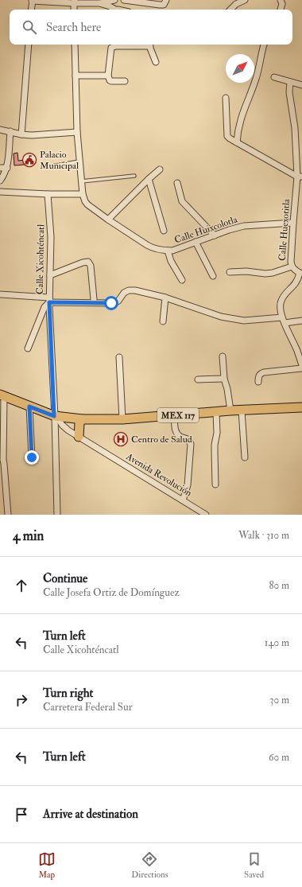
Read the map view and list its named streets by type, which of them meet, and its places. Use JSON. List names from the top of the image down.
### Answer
{
  "streets": {
    "main road": ["MEX 117"],
    "street": [
      "Calle Huixcolotla",
      "Calle Huexotitla",
      "Calle Xicohténcatl",
      "Avenida Revolución"
    ]
  },
  "crossings": [
    ["Calle Huixcolotla", "Calle Huexotitla"],
    ["Calle Xicohténcatl", "MEX 117"],
    ["Calle Xicohténcatl", "Avenida Revolución"],
    ["MEX 117", "Avenida Revolución"]
  ],
  "places": {
    "public building": ["Palacio Municipal"],
    "hospital": ["Centro de Salud"]
  },
  "north": "top right",
  "page": {
    "search": "Search here",
    "heading": ["4 min", "Walk · 310 m"],
    "list": [
      ["Continue", "Calle Josefa Ortiz de Domínguez", "80 m"],
      ["Turn left", "Calle Xicohténcatl", "140 m"],
      ["Turn right", "Carretera Federal Sur", "30 m"],
      ["Turn left", "60 m"],
      "Arrive at destination"
    ],
    "nav": ["Map", "Directions", "Saved"]
  }
}
